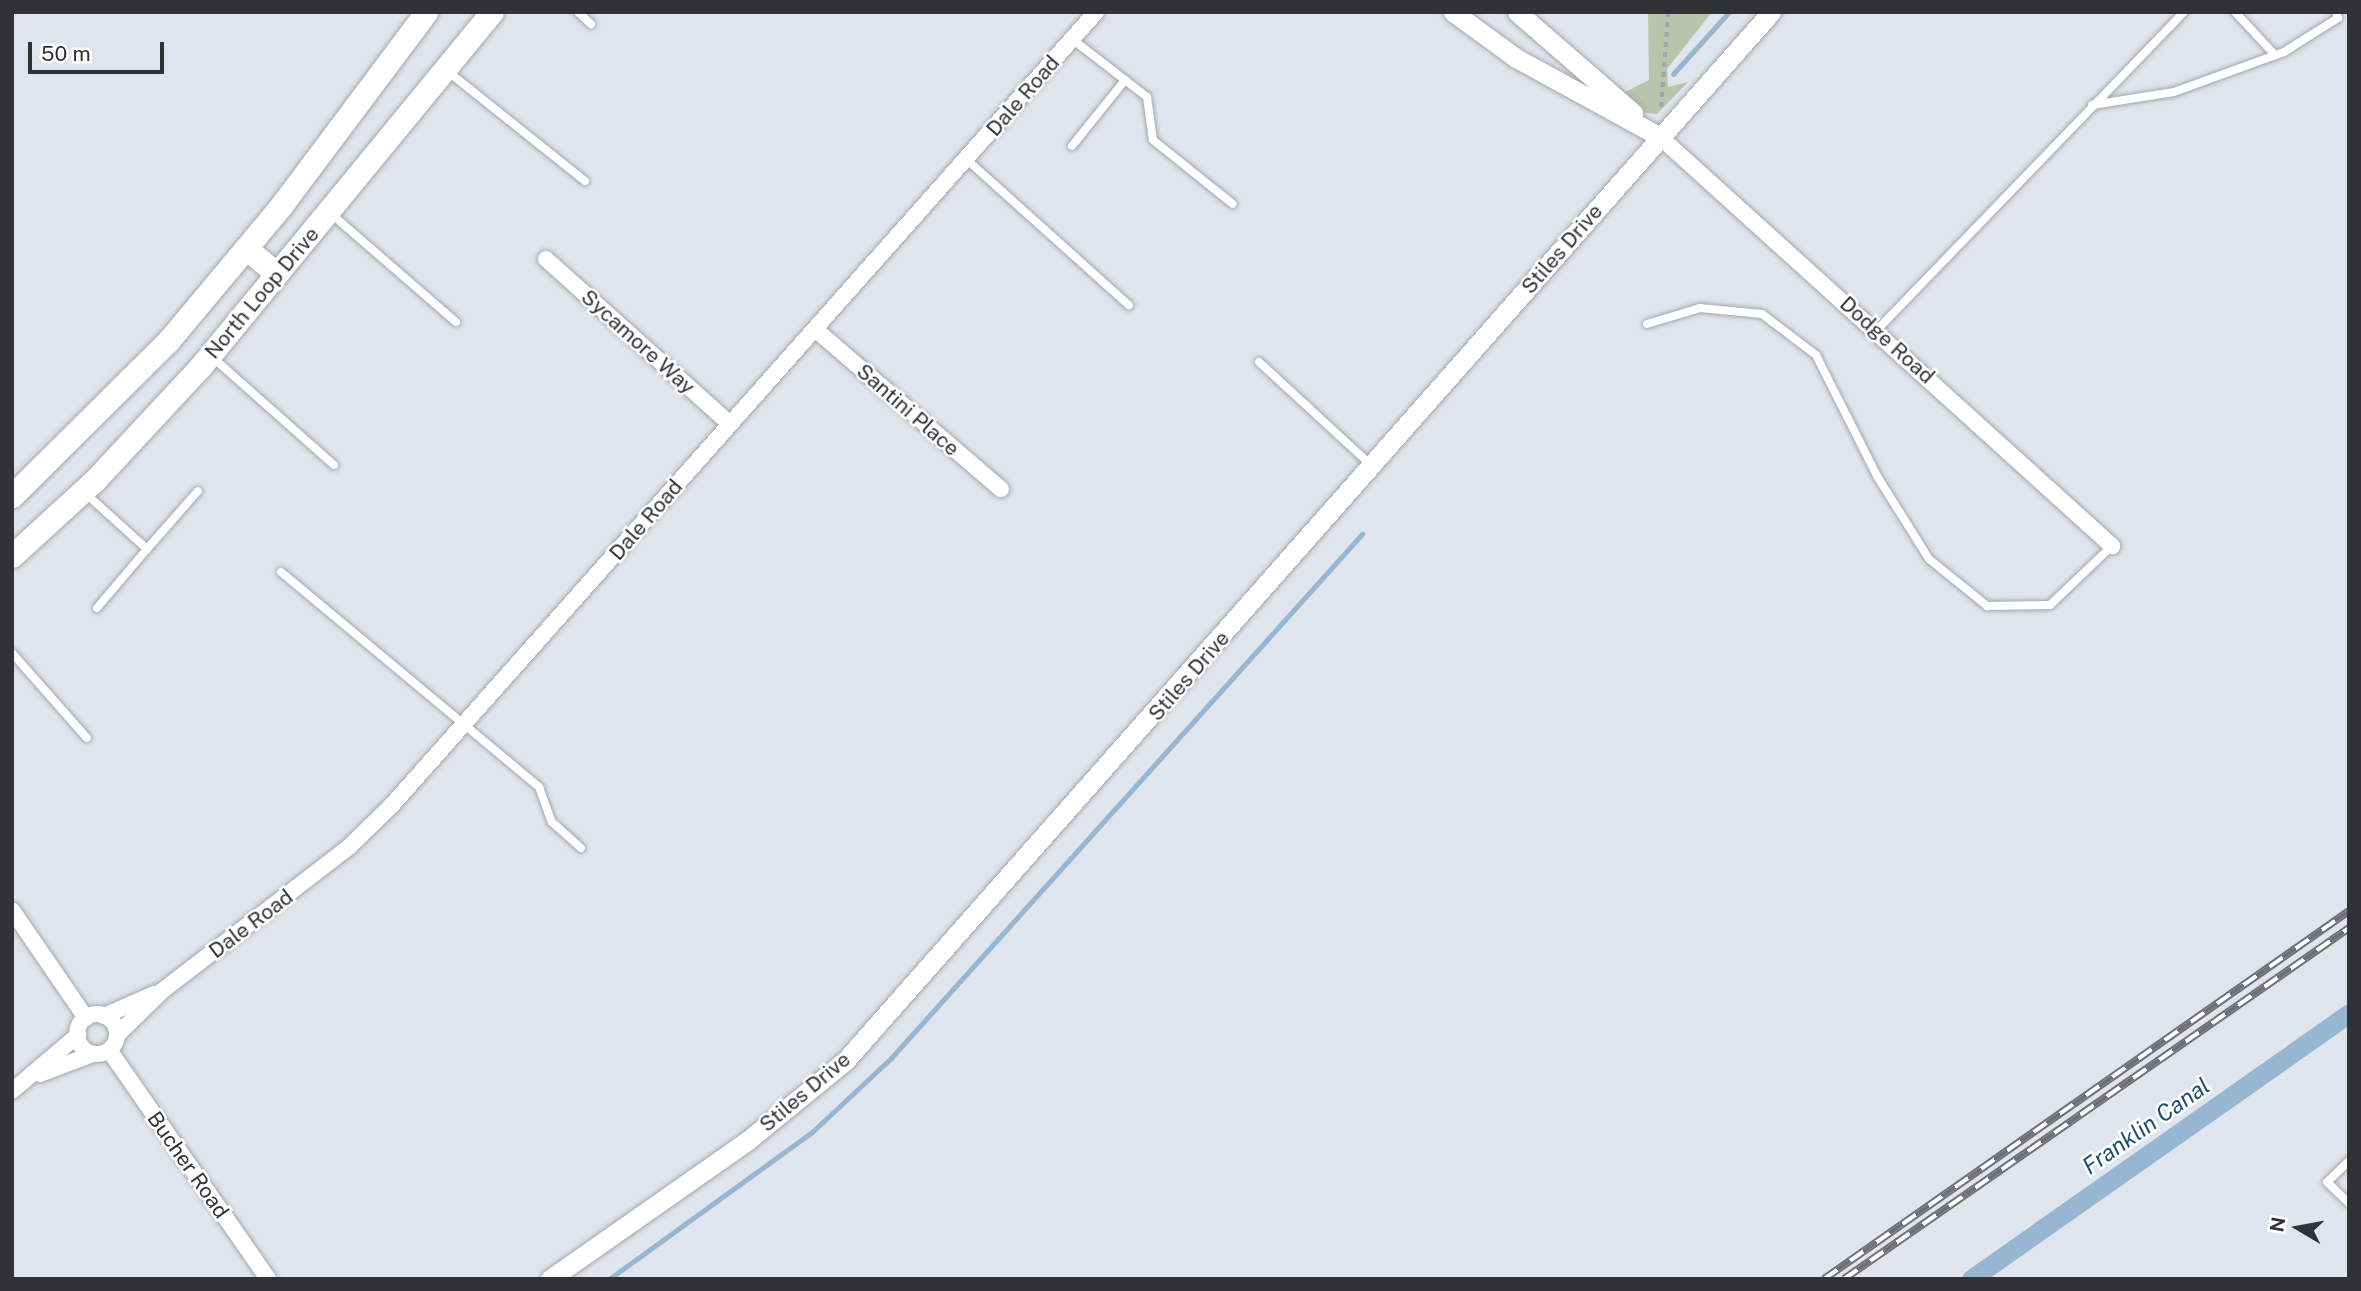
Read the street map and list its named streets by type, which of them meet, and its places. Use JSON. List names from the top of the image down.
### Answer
{
  "streets": {
    "main road": ["North Loop Drive"],
    "street": [
      "Dale Road",
      "Stiles Drive",
      "Dodge Road",
      "Sycamore Way",
      "Santini Place",
      "Bucher Road"
    ]
  },
  "crossings": [
    ["Dale Road", "Sycamore Way"],
    ["Dale Road", "Santini Place"],
    ["Dale Road", "Bucher Road"],
    ["Stiles Drive", "Dodge Road"]
  ],
  "water": ["Franklin Canal"],
  "scale_bar": "50 m",
  "north": "left"
}
